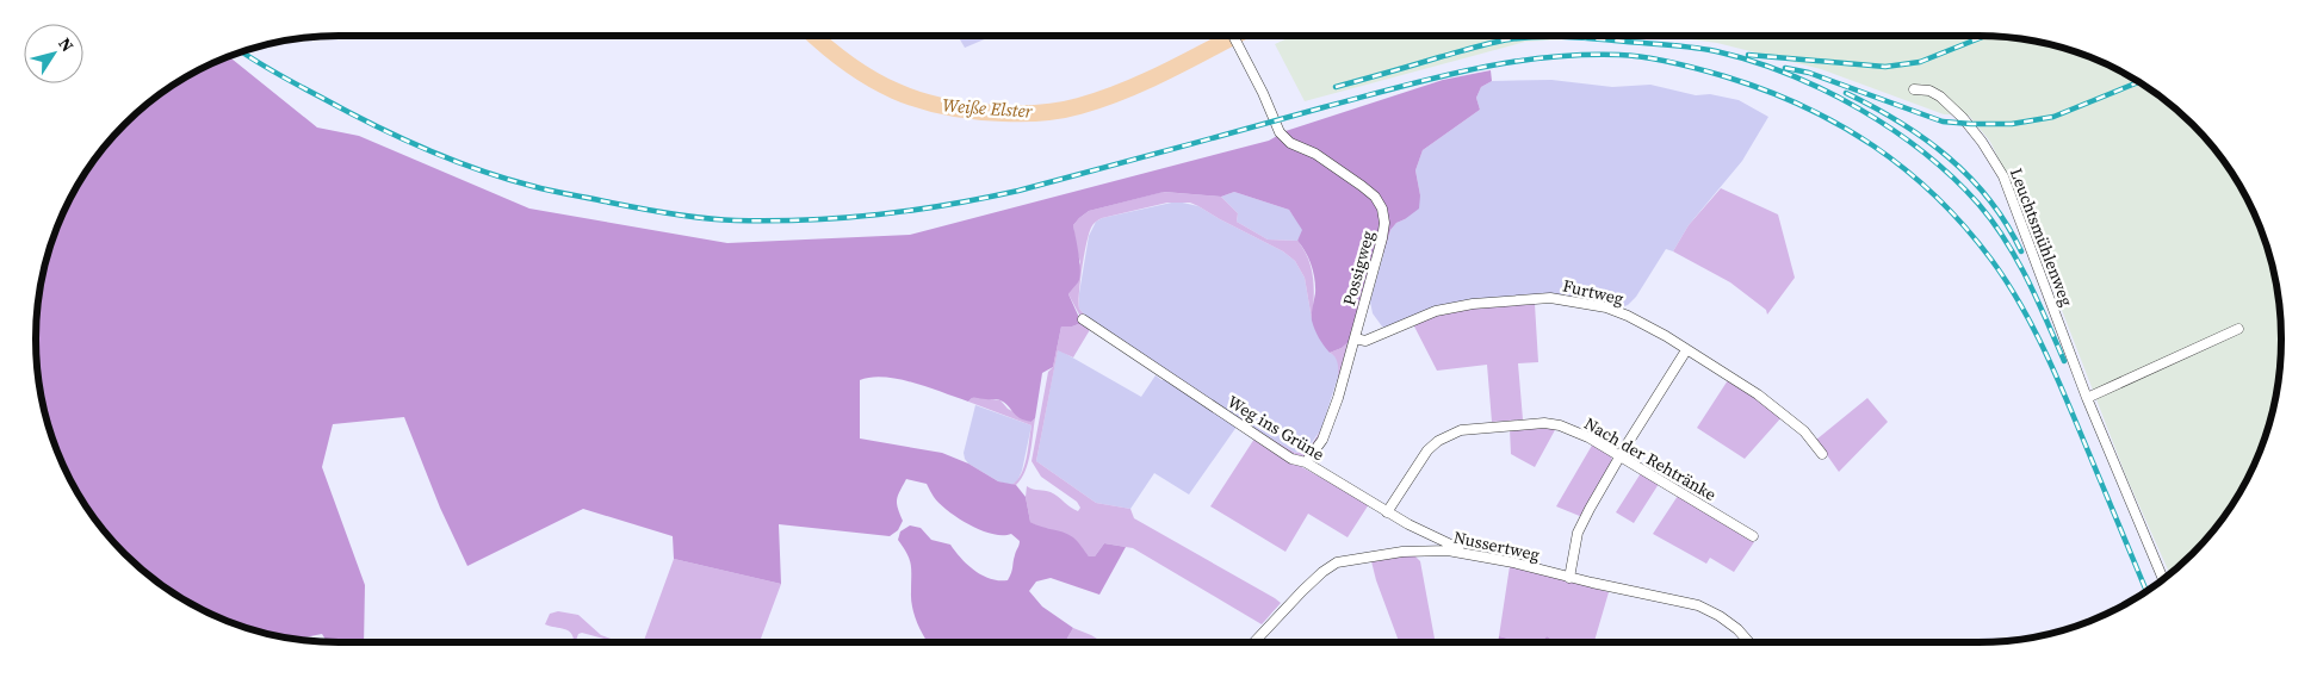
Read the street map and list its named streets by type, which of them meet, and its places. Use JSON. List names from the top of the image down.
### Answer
{
  "streets": {
    "street": [
      "Leuchtsmühlenweg",
      "Possigweg",
      "Furtweg",
      "Weg ins Grüne",
      "Nach der Rehtränke",
      "Nussertweg"
    ]
  },
  "crossings": [
    ["Possigweg", "Furtweg"],
    ["Possigweg", "Weg ins Grüne"],
    ["Weg ins Grüne", "Nach der Rehtränke"],
    ["Weg ins Grüne", "Nussertweg"]
  ],
  "water": ["Weiße Elster"],
  "north": "top right"
}
